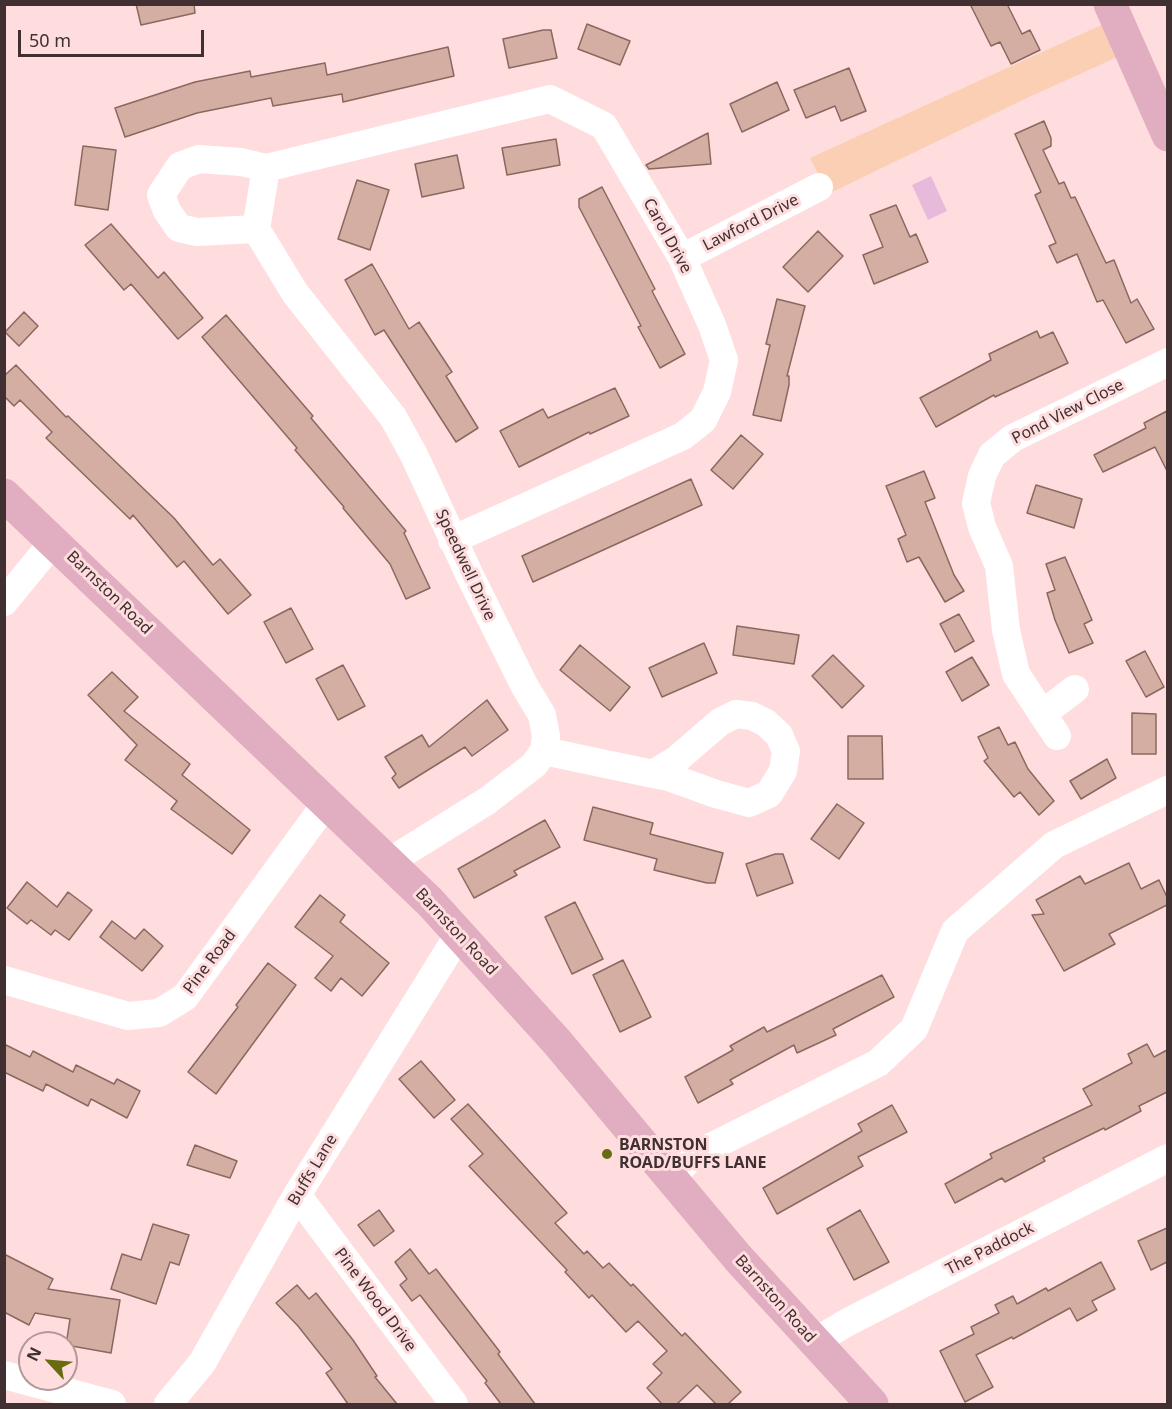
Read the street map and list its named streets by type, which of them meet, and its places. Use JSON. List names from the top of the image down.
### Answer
{
  "streets": {
    "main road": ["Barnston Road"],
    "street": [
      "Lawford Drive",
      "Carol Drive",
      "Pond View Close",
      "Speedwell Drive",
      "Pine Road",
      "Buffs Lane",
      "The Paddock",
      "Pine Wood Drive"
    ]
  },
  "crossings": [
    ["Lawford Drive", "Carol Drive"],
    ["Carol Drive", "Speedwell Drive"],
    ["Barnston Road", "Pine Road"],
    ["Barnston Road", "Buffs Lane"],
    ["Barnston Road", "The Paddock"],
    ["Buffs Lane", "Pine Wood Drive"]
  ],
  "places": ["BARNSTON ROAD/BUFFS LANE"],
  "scale_bar": "50 m",
  "north": "top left"
}
